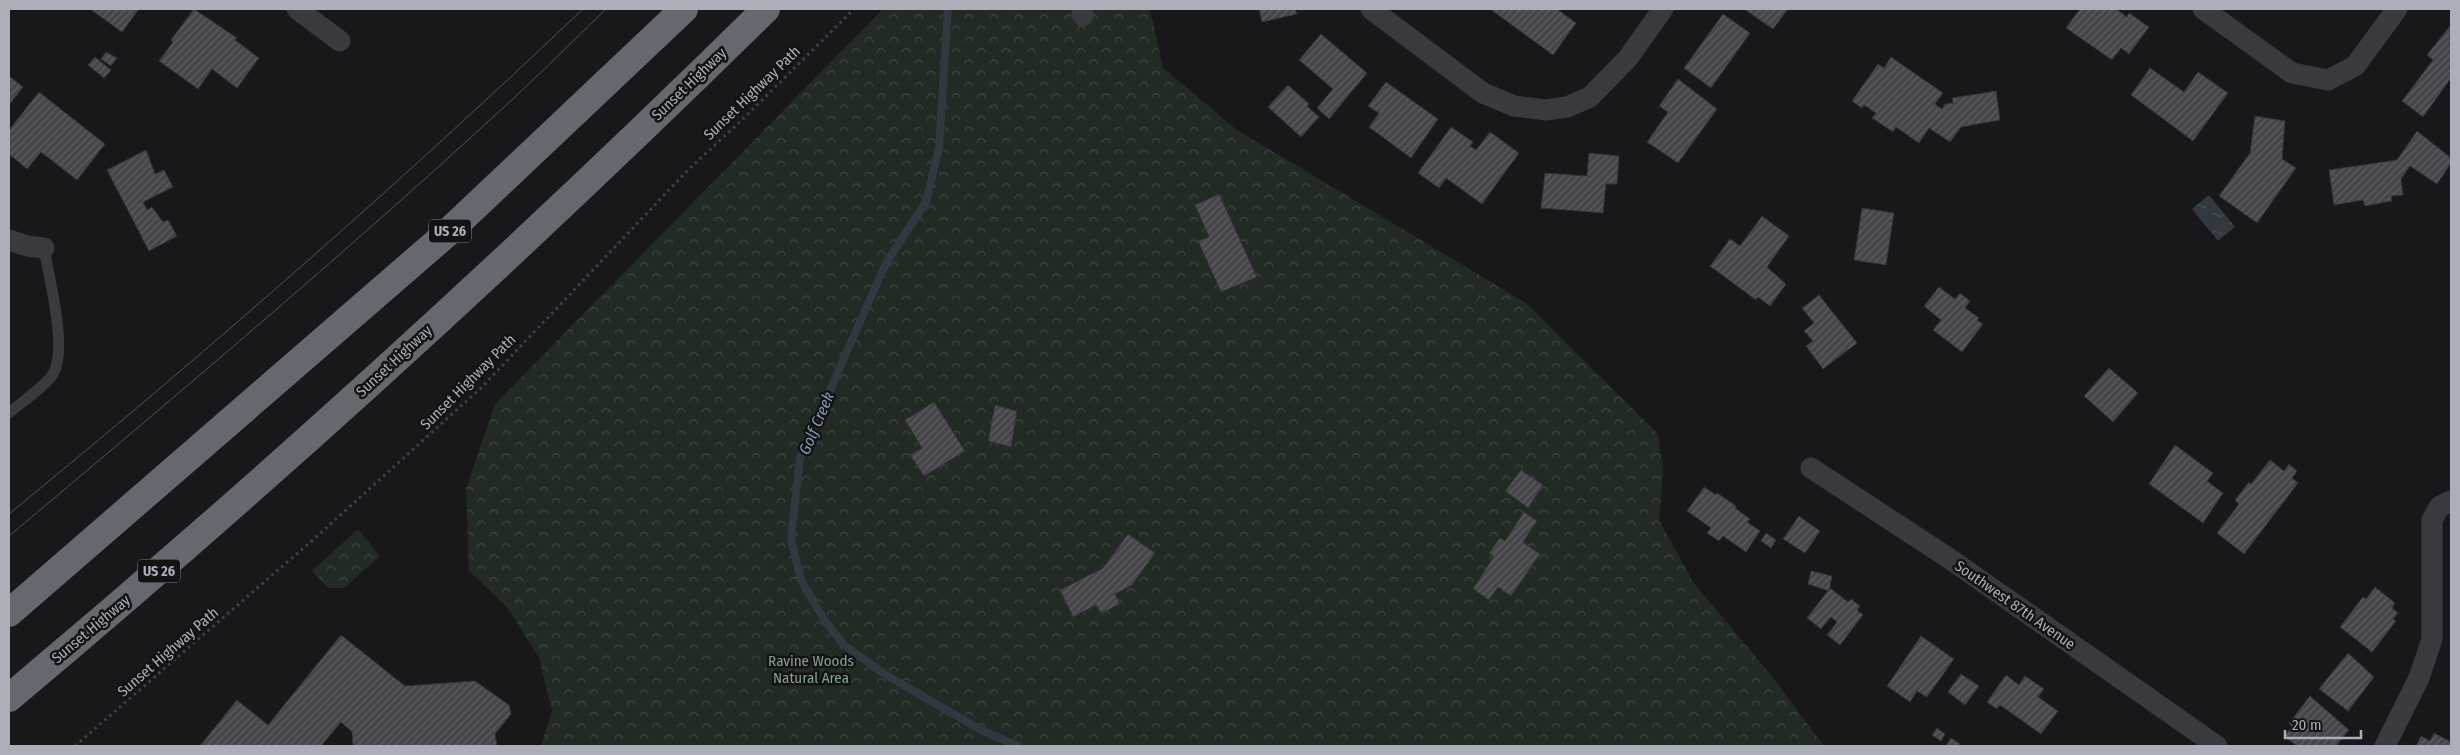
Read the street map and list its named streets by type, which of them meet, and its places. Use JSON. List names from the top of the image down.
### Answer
{
  "streets": {
    "highway": ["Sunset Highway", "US 26"],
    "street": ["Southwest 87th Avenue"],
    "path": ["Sunset Highway Path"]
  },
  "water": ["Golf Creek"],
  "parks": ["Ravine Woods Natural Area"],
  "scale_bar": "20 m"
}
